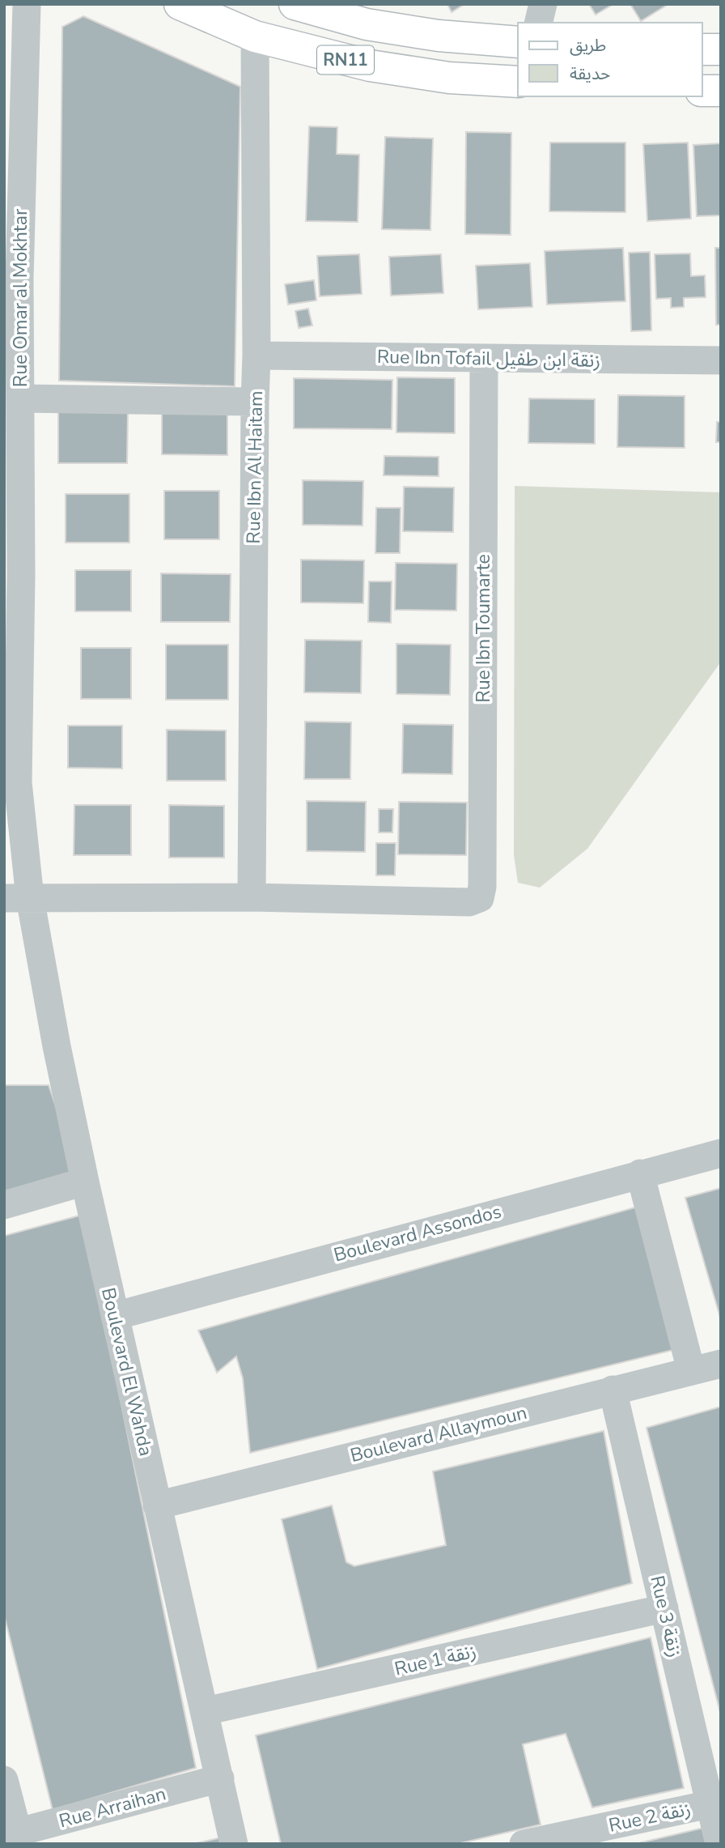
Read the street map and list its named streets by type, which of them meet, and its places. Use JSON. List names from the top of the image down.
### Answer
{
  "streets": {
    "main road": ["RN11"],
    "street": [
      "Rue Omar al Mokhtar",
      "Rue Ibn Tofail زنقة ابن طفيل",
      "Rue Ibn Al Haitam",
      "Rue Ibn Toumarte",
      "Boulevard Assondos",
      "Boulevard El Wahda",
      "Boulevard Allaymoun",
      "Rue 3 زنقة",
      "Rue 1 زنقة",
      "Rue Arraihan",
      "Rue 2 زنقة"
    ]
  },
  "crossings": [
    ["RN11", "Rue Ibn Al Haitam"],
    ["Rue Omar al Mokhtar", "Boulevard El Wahda"],
    ["Rue Ibn Tofail زنقة ابن طفيل", "Rue Ibn Al Haitam"],
    ["Rue Ibn Tofail زنقة ابن طفيل", "Rue Ibn Toumarte"],
    ["Rue Ibn Al Haitam", "Rue Ibn Toumarte"],
    ["Boulevard Assondos", "Boulevard El Wahda"],
    ["Boulevard El Wahda", "Boulevard Allaymoun"],
    ["Boulevard El Wahda", "Rue 1 زنقة"],
    ["Boulevard El Wahda", "Rue Arraihan"],
    ["Boulevard Allaymoun", "Rue 3 زنقة"],
    ["Rue 3 زنقة", "Rue 1 زنقة"],
    ["Rue 3 زنقة", "Rue 2 زنقة"]
  ],
  "legend": ["طريق", "حديقة"]
}
